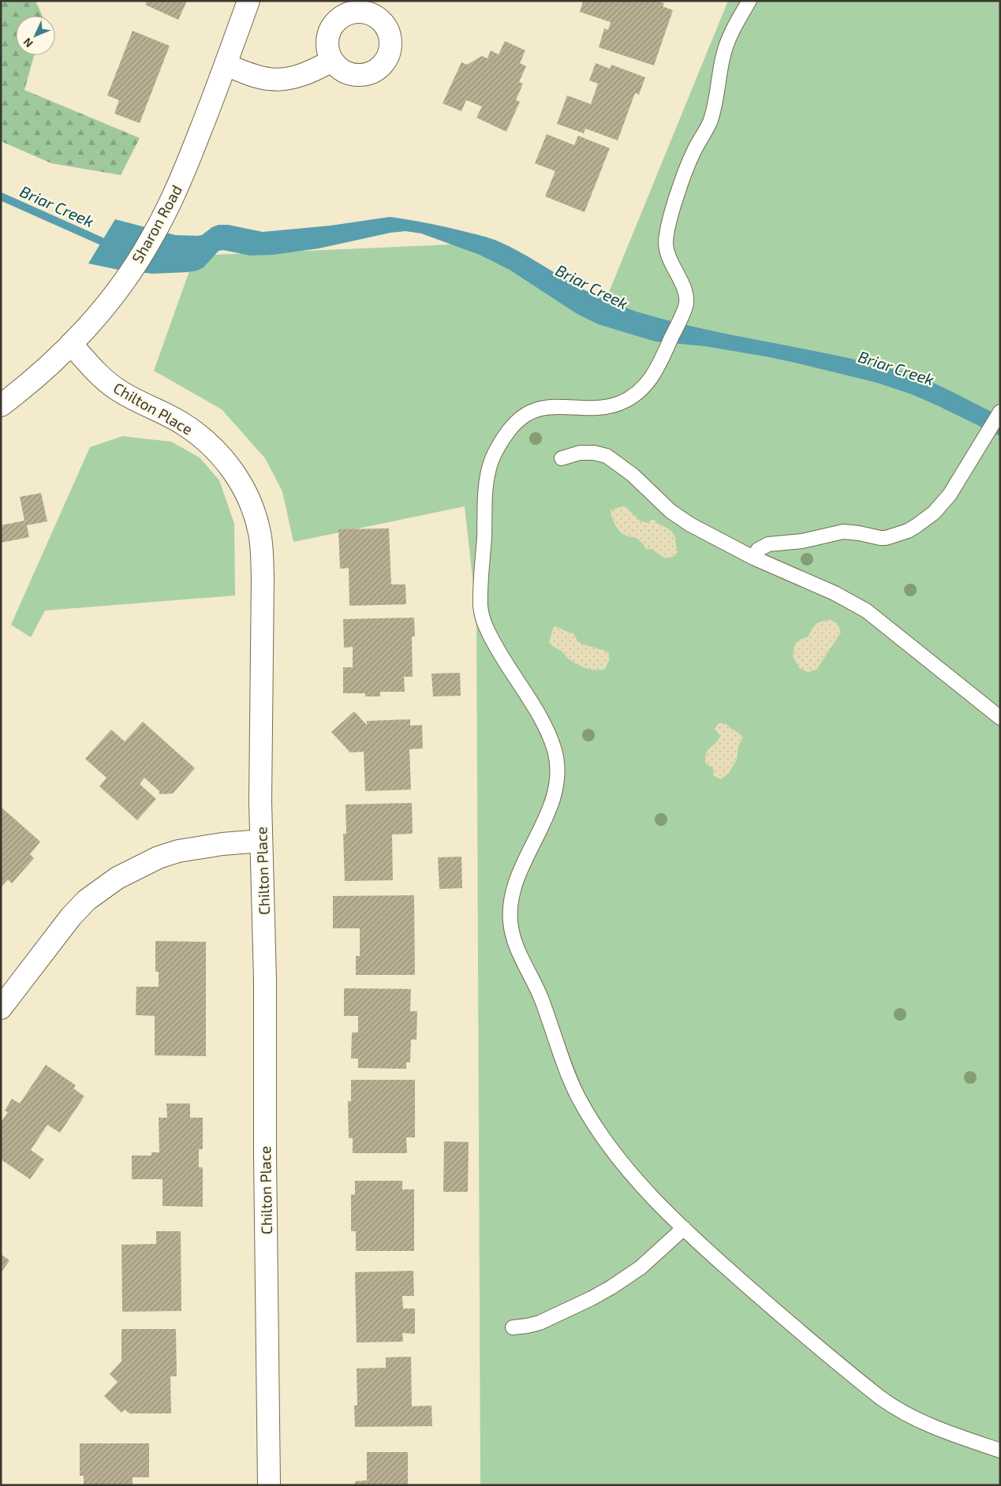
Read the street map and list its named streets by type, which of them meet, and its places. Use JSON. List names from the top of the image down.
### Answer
{
  "streets": {
    "street": ["Sharon Road", "Chilton Place"]
  },
  "crossings": [
    ["Sharon Road", "Chilton Place"]
  ],
  "water": ["Briar Creek"],
  "north": "bottom left"
}
